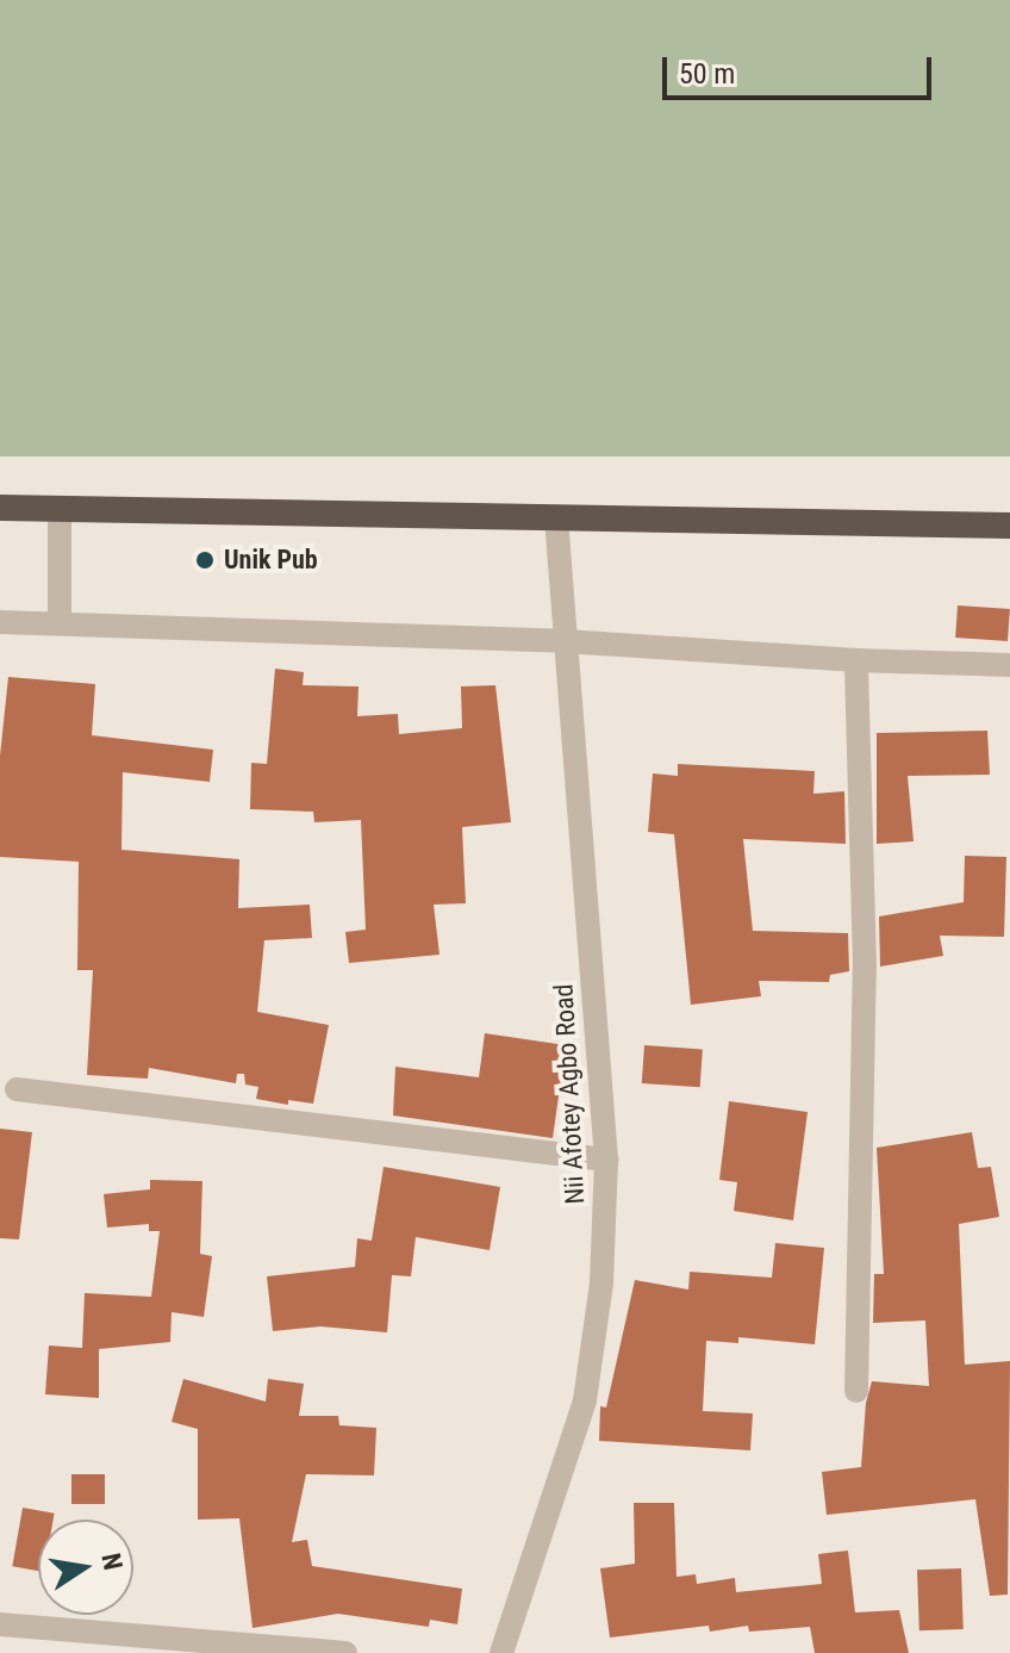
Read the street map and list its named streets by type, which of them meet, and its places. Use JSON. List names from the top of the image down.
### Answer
{
  "streets": {
    "street": ["Nii Afotey Agbo Road"]
  },
  "places": ["Unik Pub"],
  "scale_bar": "50 m",
  "north": "right"
}
